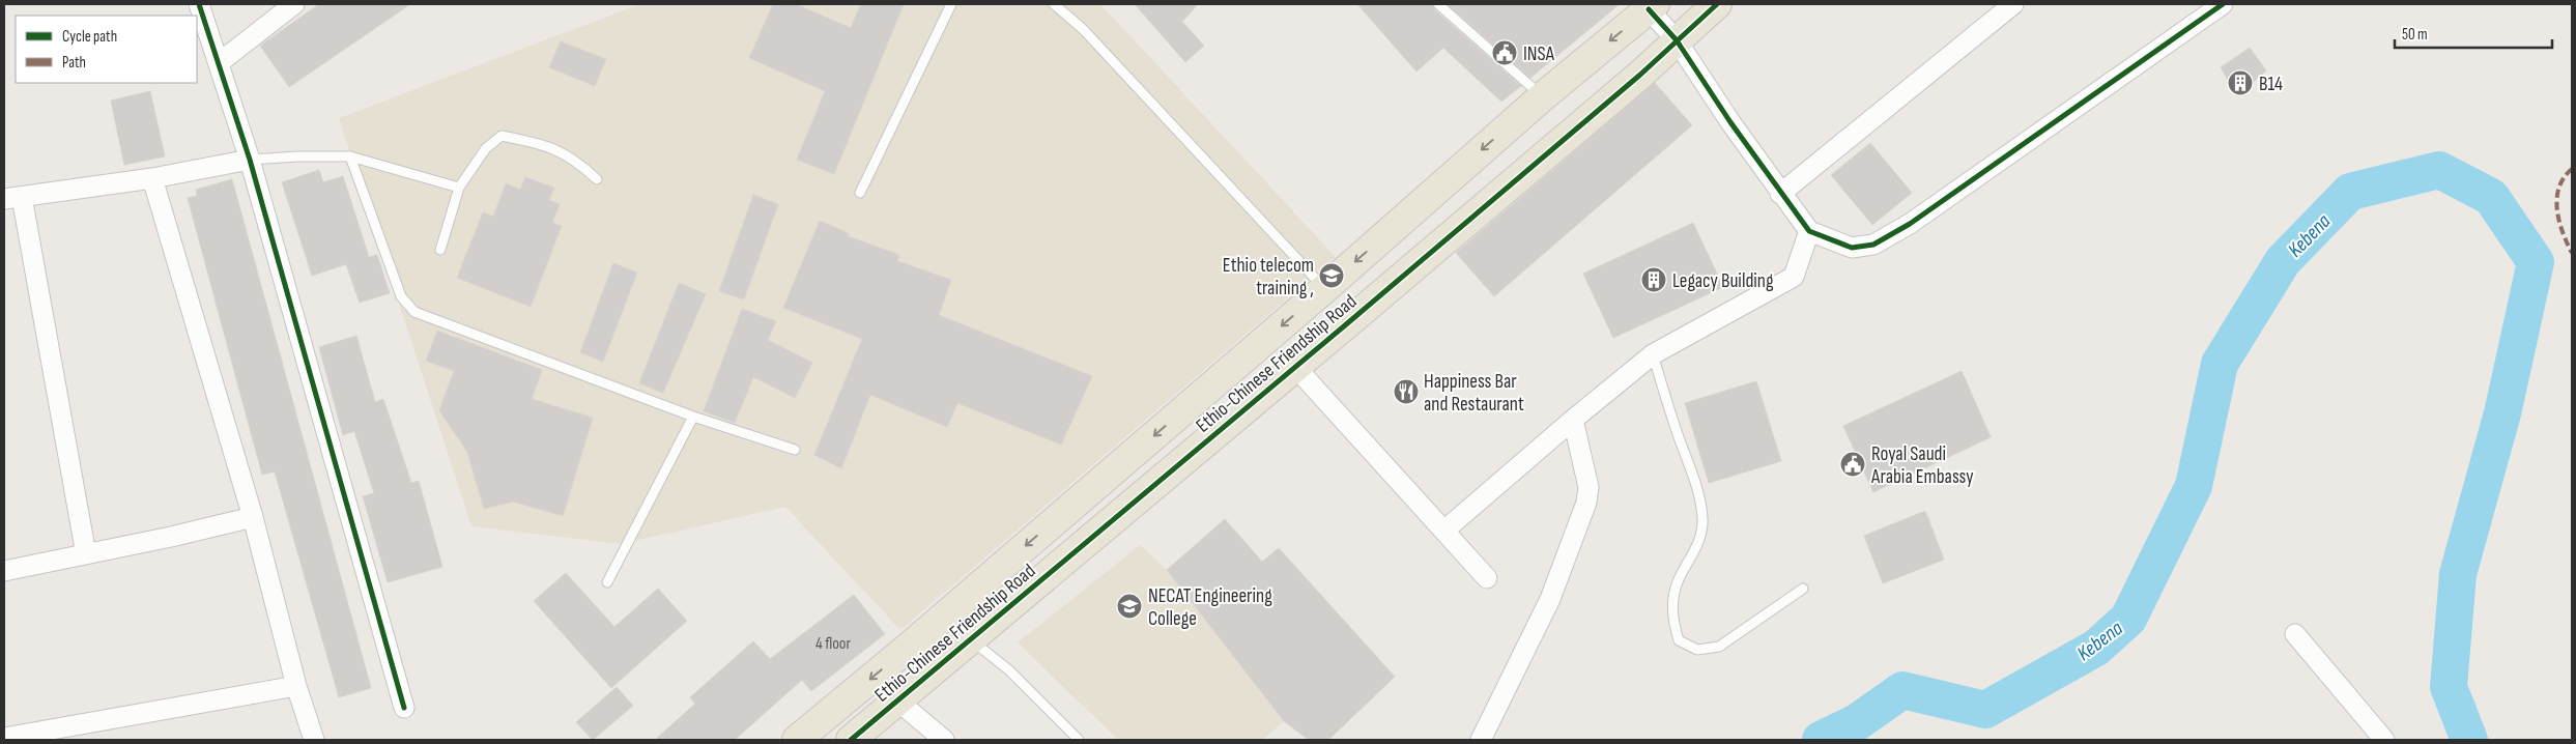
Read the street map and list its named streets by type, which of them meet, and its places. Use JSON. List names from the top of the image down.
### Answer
{
  "streets": {
    "main road": ["Ethio-Chinese Friendship Road"]
  },
  "water": ["Kebena"],
  "places": {
    "public building": ["INSA", "Royal Saudi Arabia Embassy"],
    "building": ["B14", "Legacy Building"],
    "school or university": ["Ethio telecom training ,", "NECAT Engineering College"],
    "restaurant": ["Happiness Bar and Restaurant"]
  },
  "house_numbers": ["4 floor"],
  "legend": ["Cycle path", "Path"],
  "scale_bar": "50 m"
}
